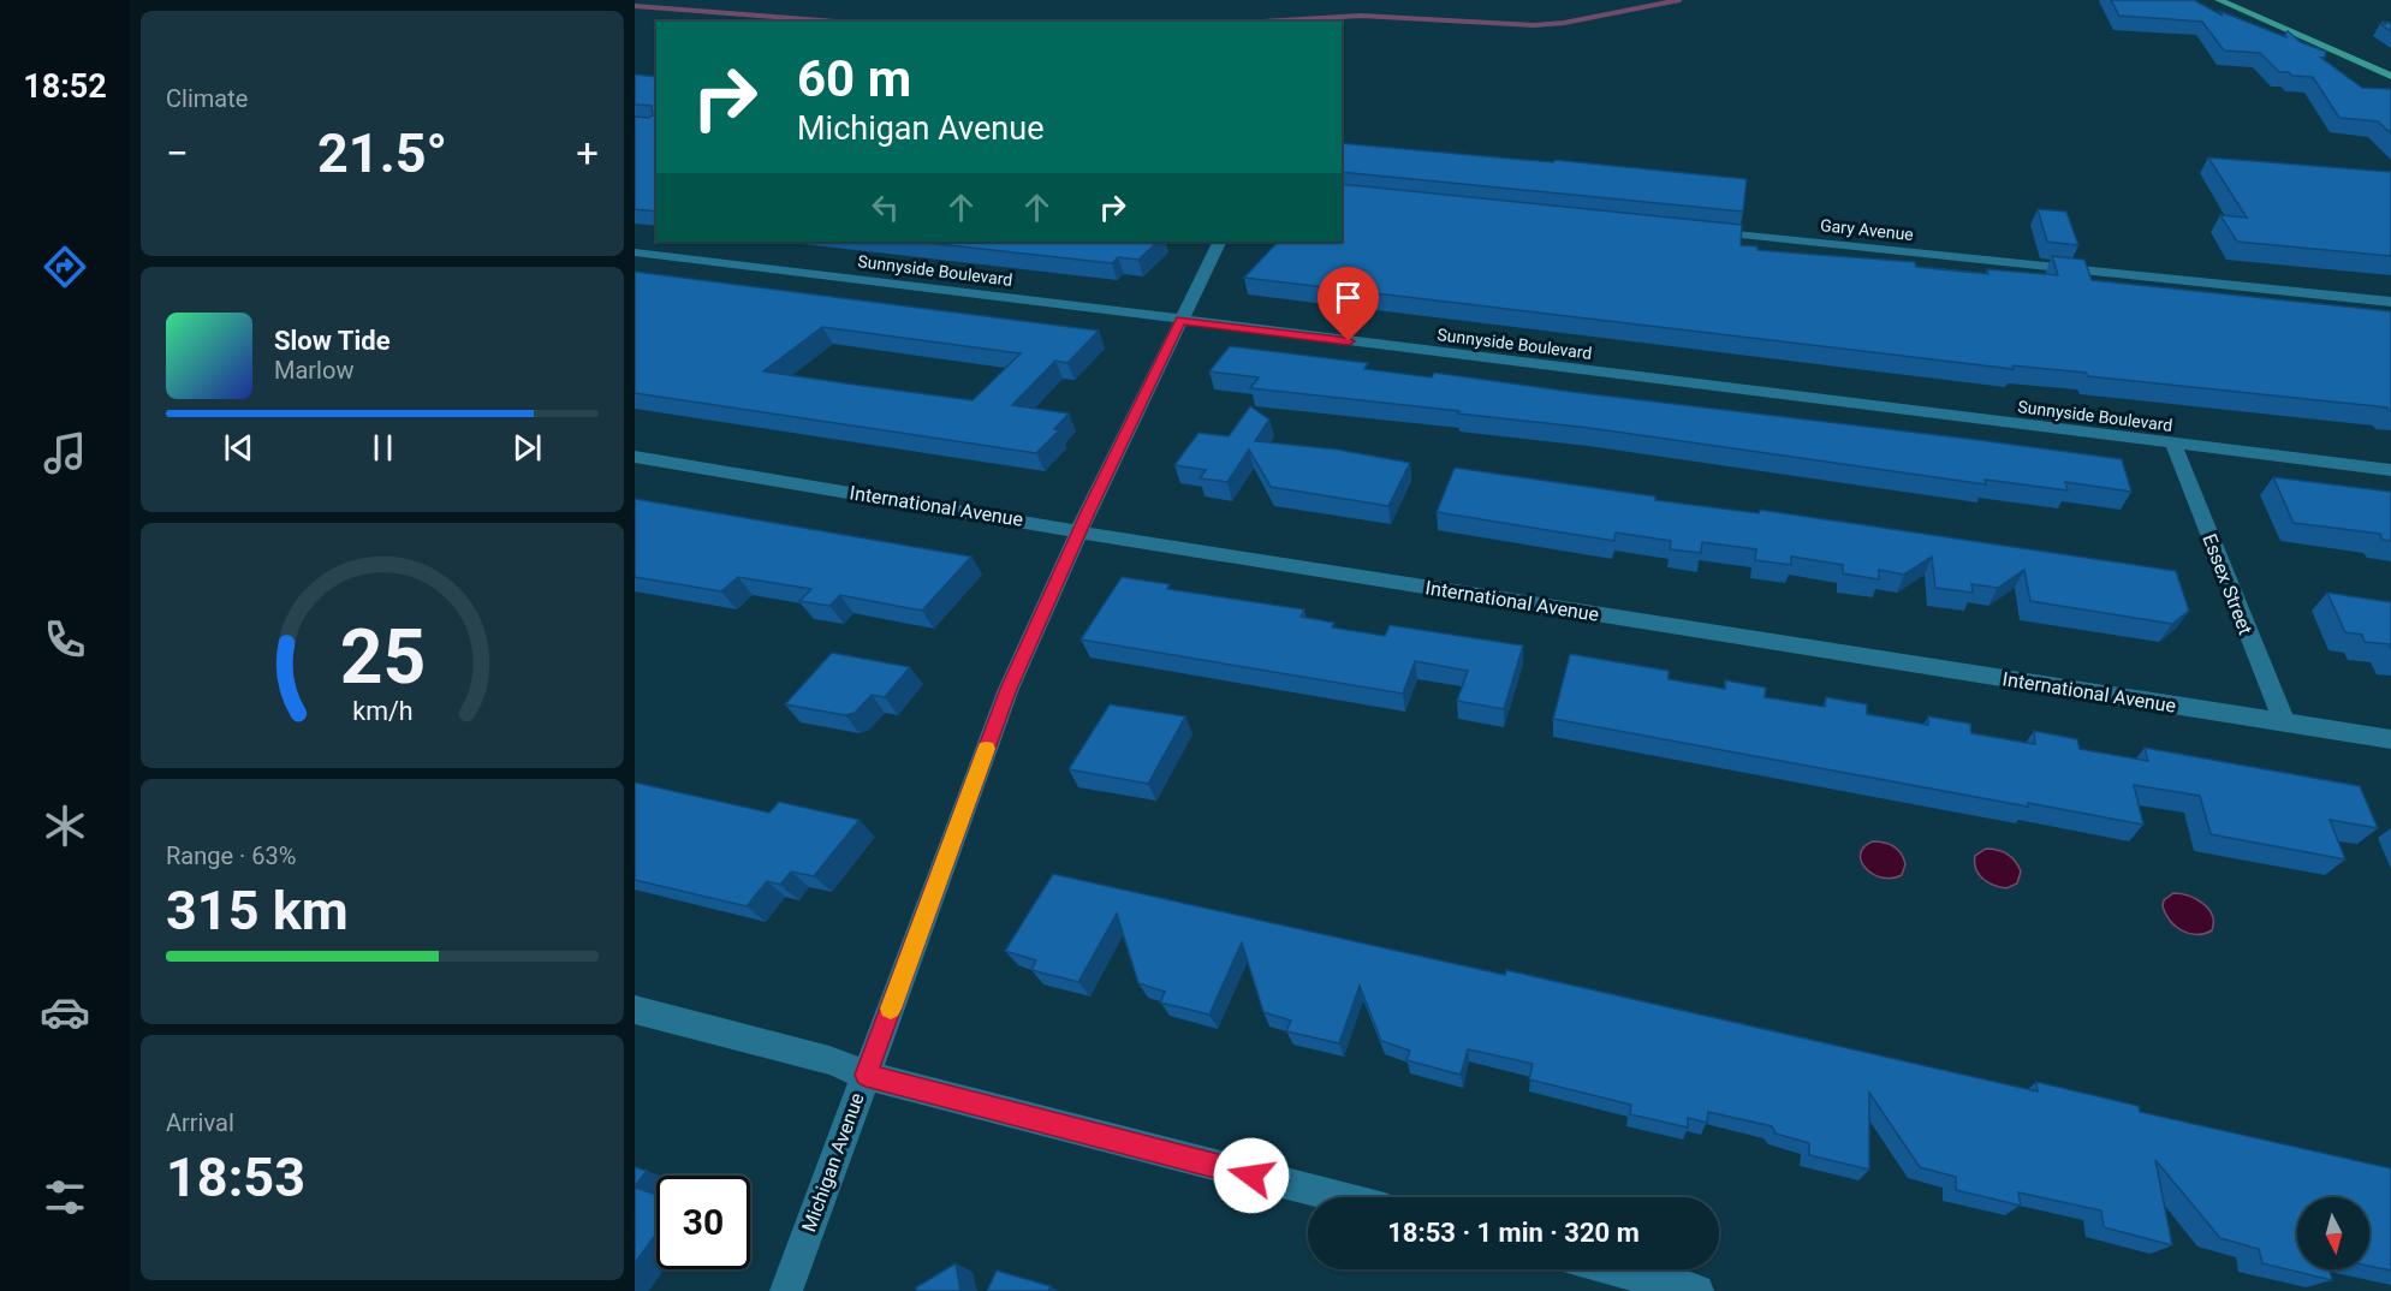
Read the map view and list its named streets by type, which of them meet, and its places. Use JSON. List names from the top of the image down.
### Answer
{
  "streets": {
    "street": [
      "Gary Avenue",
      "Sunnyside Boulevard",
      "International Avenue",
      "Essex Street",
      "Michigan Avenue"
    ]
  },
  "crossings": [
    ["Sunnyside Boulevard", "Essex Street"],
    ["Sunnyside Boulevard", "Michigan Avenue"],
    ["International Avenue", "Essex Street"],
    ["International Avenue", "Michigan Avenue"]
  ],
  "north": "bottom",
  "page": {
    "tabs": "18:52",
    "tile": [
      "Climate",
      ["Range · 63%", "315 km"],
      ["Arrival", "18:53"]
    ],
    "turn": ["60 m", "Michigan Avenue"],
    "heat": ["−", "21.5°", "+"],
    "song": ["Slow Tide", "Marlow"],
    "limit": "30",
    "trip": "18:53 · 1 min · 320 m",
    "gauge": ["25", "km/h"]
  }
}
